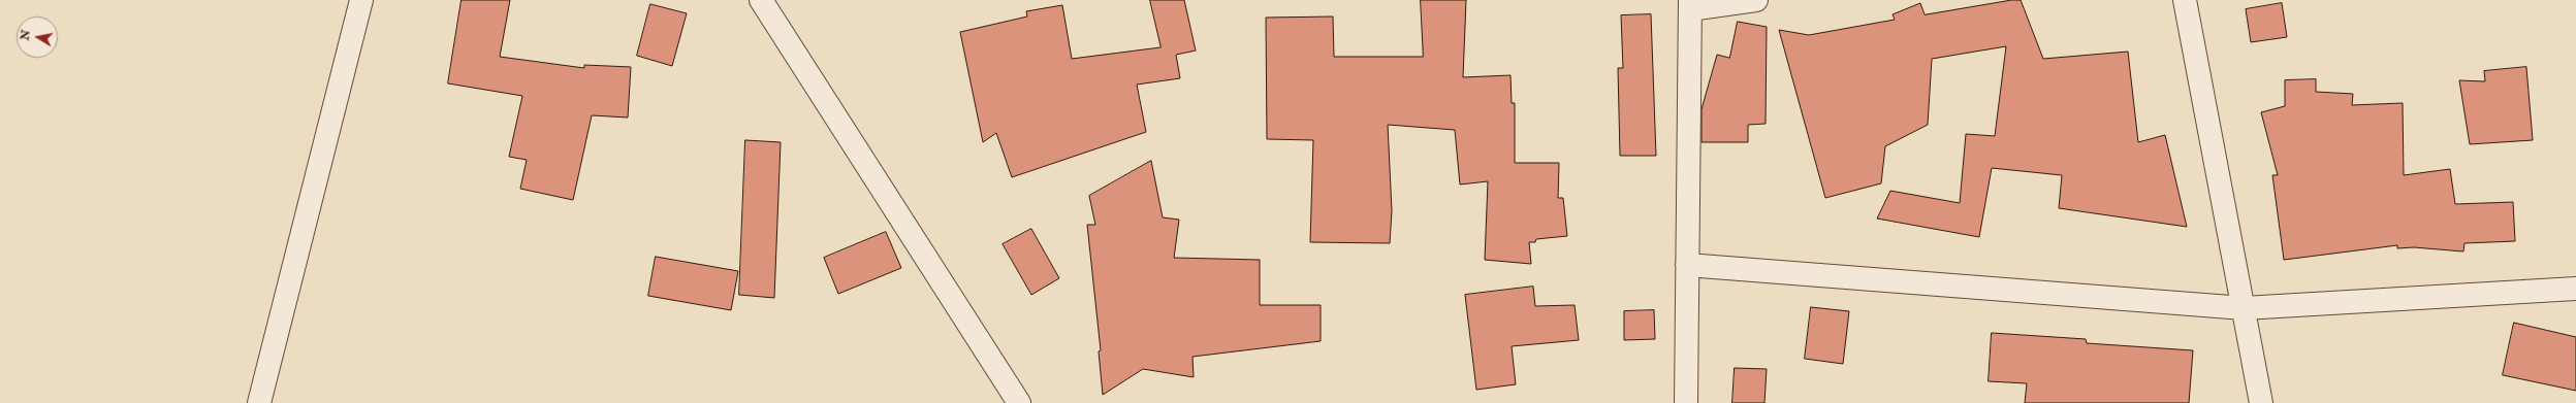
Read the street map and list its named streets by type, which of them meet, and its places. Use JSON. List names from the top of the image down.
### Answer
{
  "north": "left"
}
